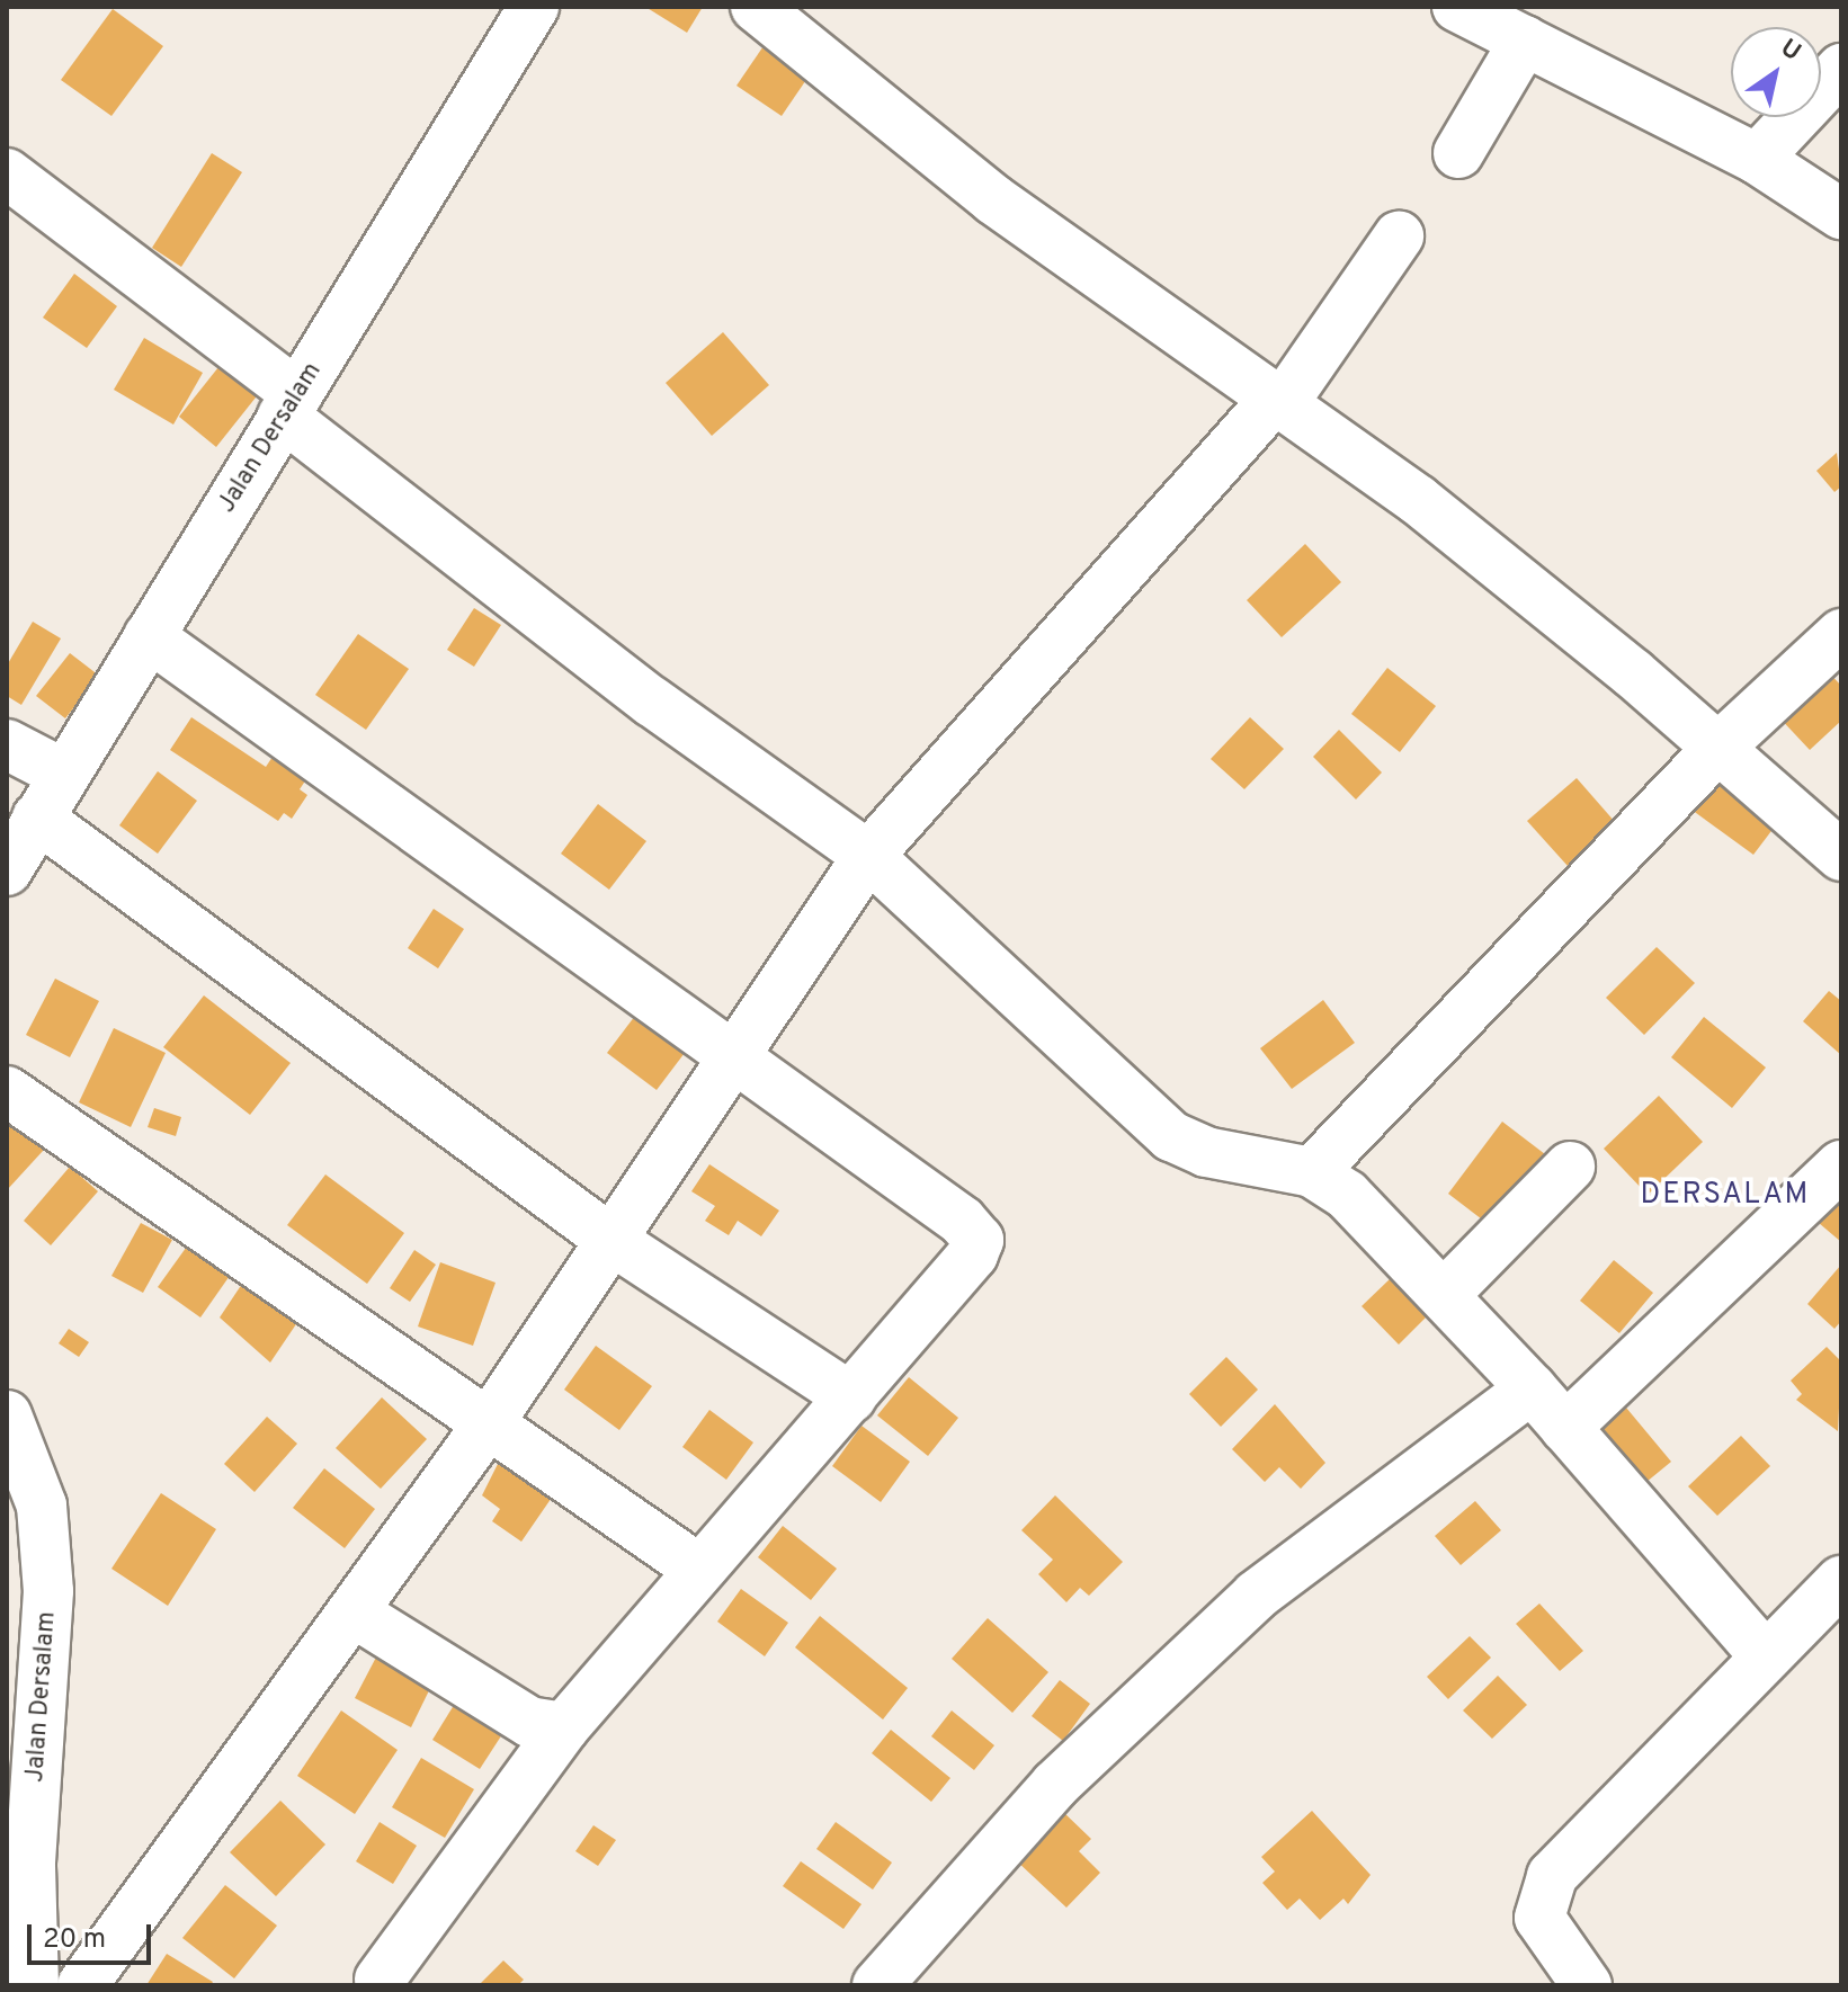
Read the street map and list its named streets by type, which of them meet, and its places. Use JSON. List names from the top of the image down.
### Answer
{
  "streets": {
    "street": ["Jalan Dersalam"]
  },
  "districts": ["DERSALAM"],
  "scale_bar": "20 m",
  "north": "top right"
}
